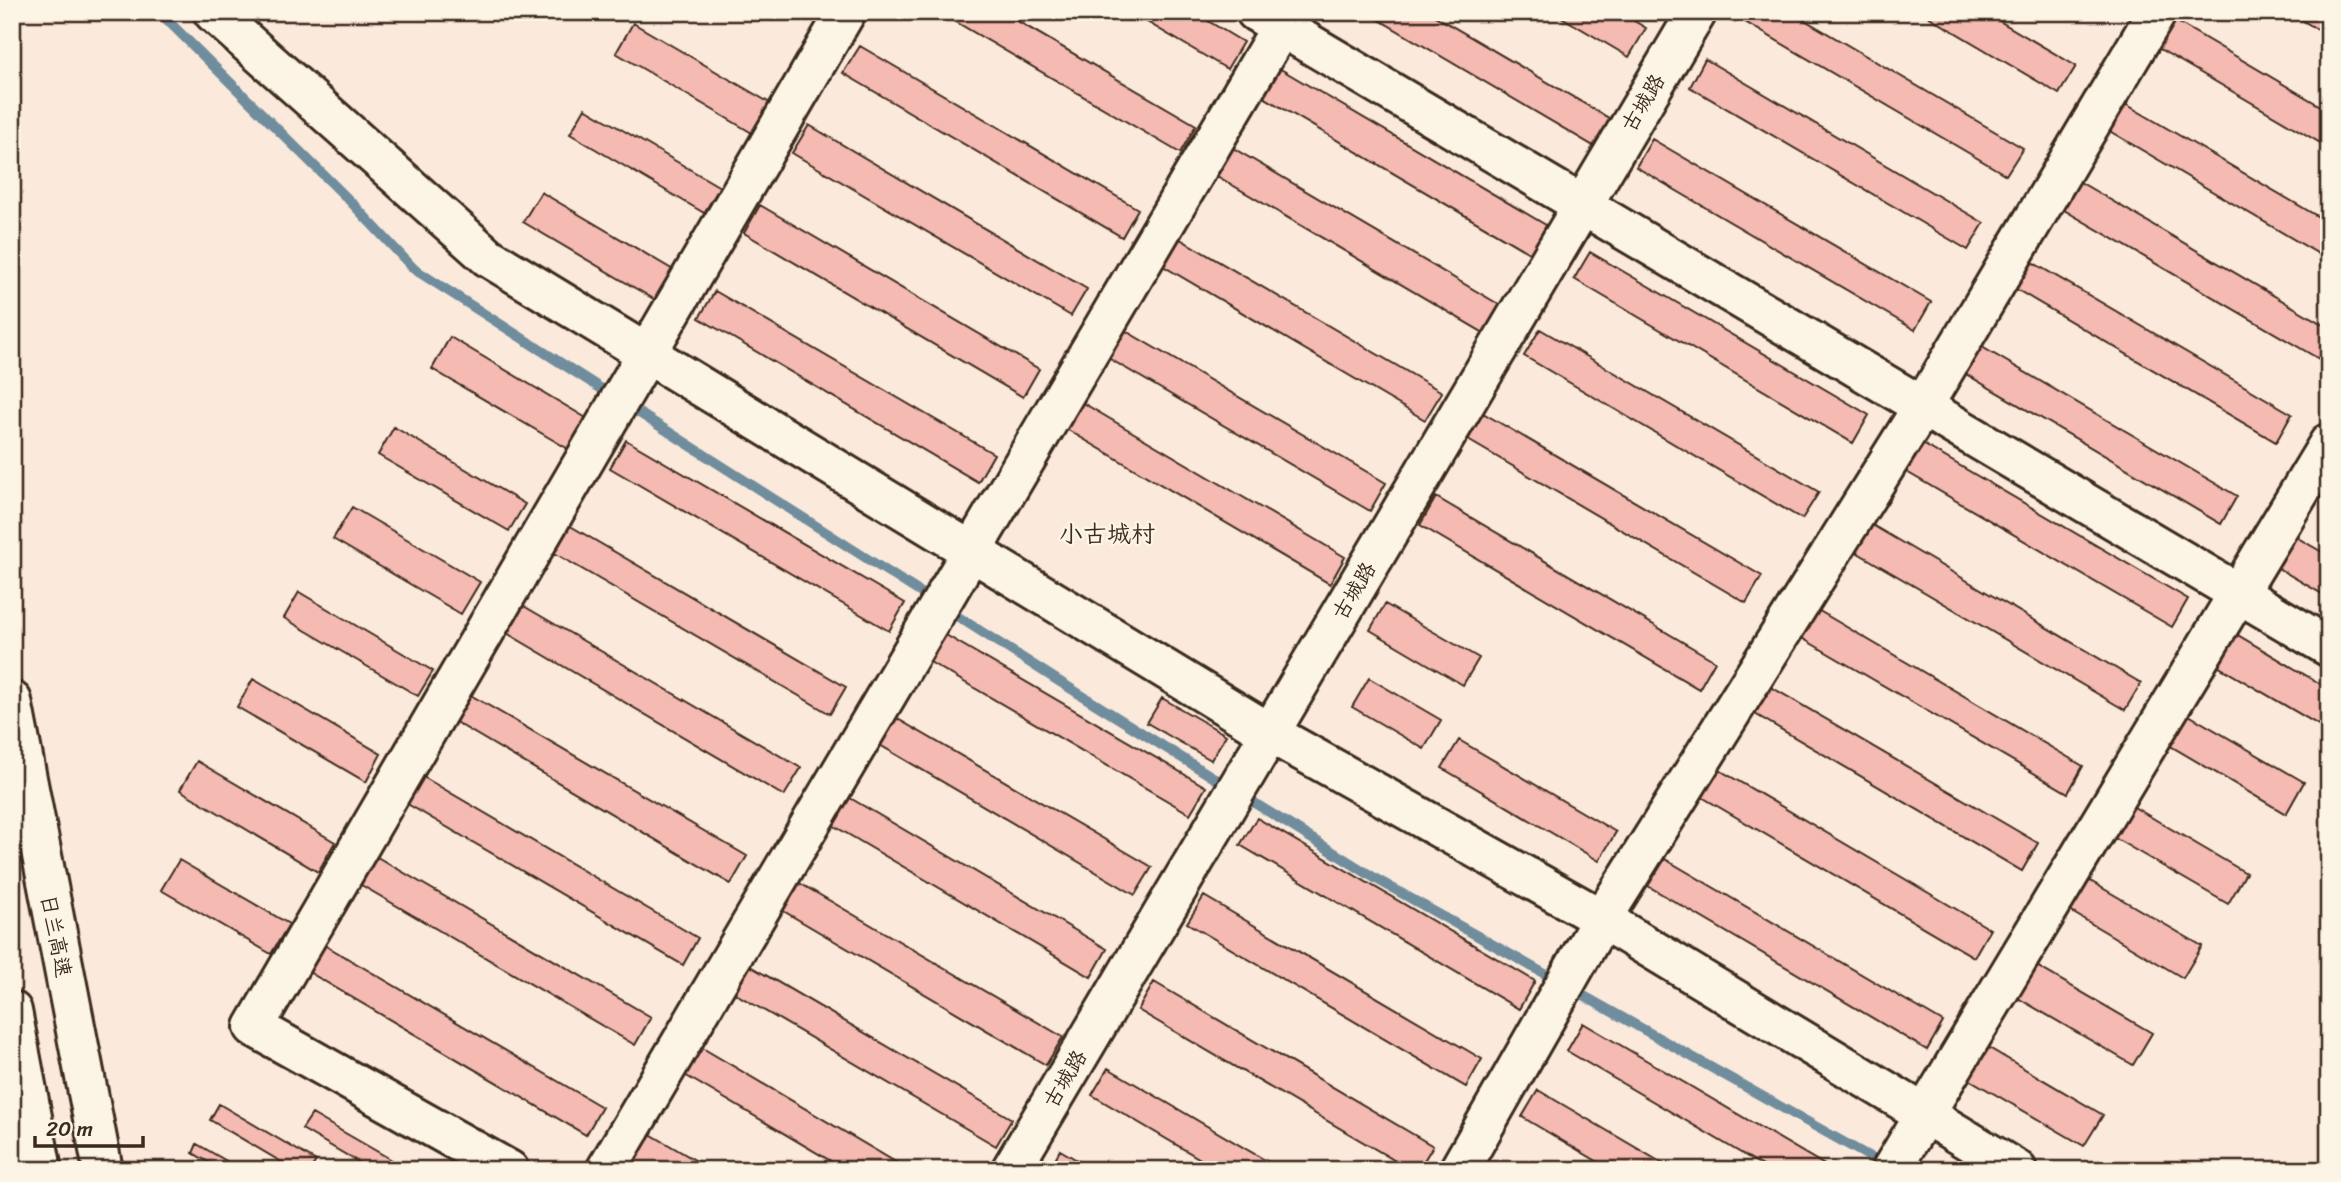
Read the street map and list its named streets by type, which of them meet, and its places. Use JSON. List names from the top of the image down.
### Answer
{
  "streets": {
    "main road": ["古城路", "日兰高速"]
  },
  "districts": ["小古城村"],
  "scale_bar": "20 m"
}
